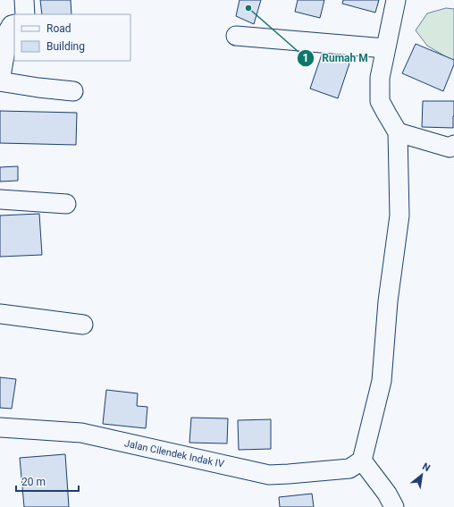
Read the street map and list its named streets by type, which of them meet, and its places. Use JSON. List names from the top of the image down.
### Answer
{
  "streets": {
    "street": ["Jalan Cilendek Indak IV"]
  },
  "places": ["Rumah M"],
  "legend": ["Road", "Building"],
  "scale_bar": "20 m",
  "north": "top right"
}
